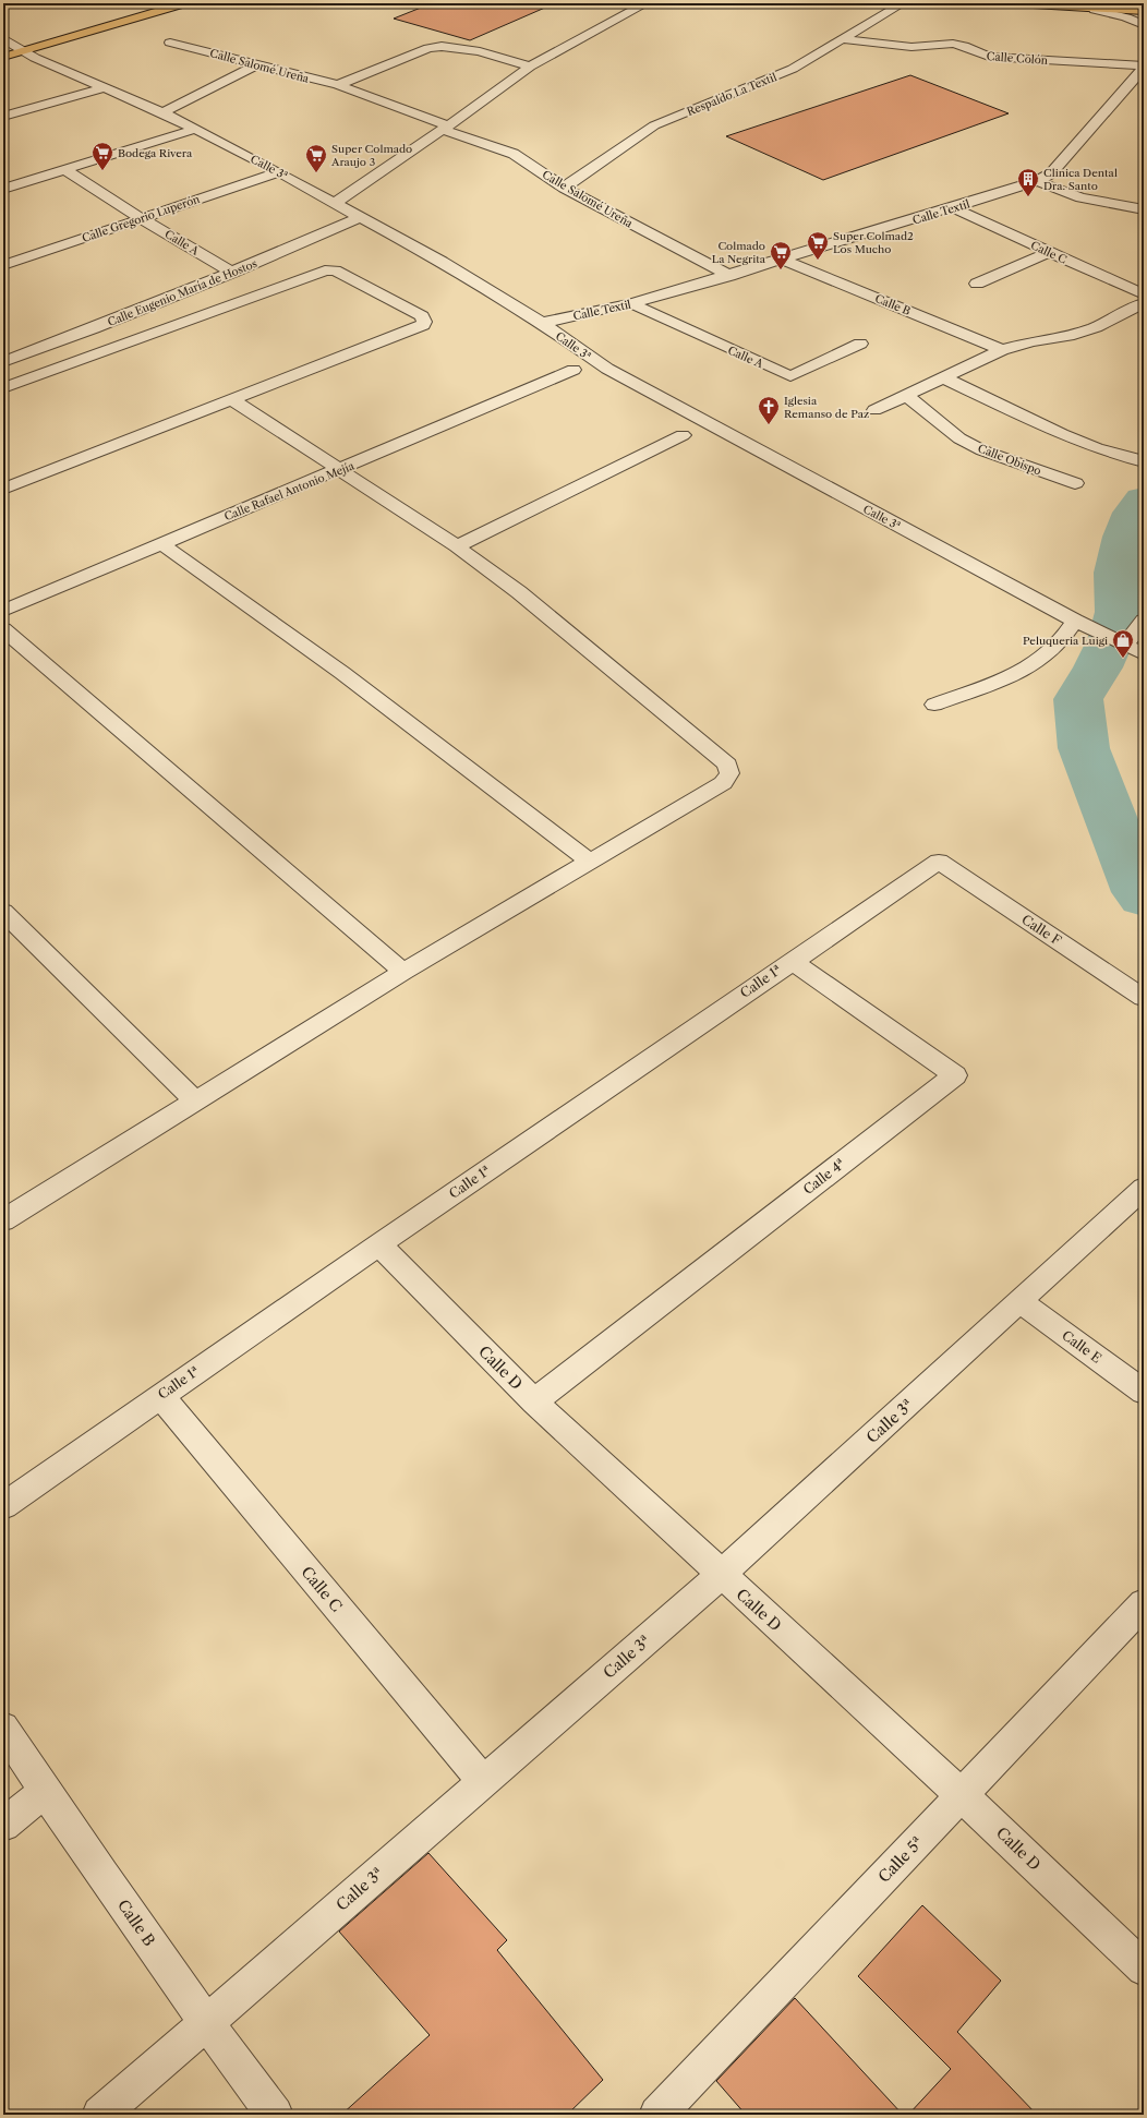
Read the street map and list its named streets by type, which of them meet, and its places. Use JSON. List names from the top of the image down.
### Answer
{
  "streets": {
    "street": [
      "Calle Colón",
      "Calle Salomé Ureña",
      "Respaldo La Textil",
      "Calle 3ª",
      "Calle Textil",
      "Calle Gregorio Luperón",
      "Calle A",
      "Calle C",
      "Calle Eugenio María de Hostos",
      "Calle B",
      "Calle Obispo",
      "Calle Rafael Antonio Mejía",
      "Calle F",
      "Calle 1ª",
      "Calle 4ª",
      "Calle E",
      "Calle D",
      "Calle 5ª"
    ]
  },
  "crossings": [
    ["Calle Colón", "Respaldo La Textil"],
    ["Calle Colón", "Calle Textil"],
    ["Calle Salomé Ureña", "Respaldo La Textil"],
    ["Calle Salomé Ureña", "Calle Textil"],
    ["Calle 3ª", "Calle Textil"],
    ["Calle 3ª", "Calle Gregorio Luperón"],
    ["Calle 3ª", "Calle C"],
    ["Calle 3ª", "Calle Eugenio María de Hostos"],
    ["Calle 3ª", "Calle B"],
    ["Calle 3ª", "Calle E"],
    ["Calle 3ª", "Calle D"],
    ["Calle Textil", "Calle A"],
    ["Calle Textil", "Calle C"],
    ["Calle Textil", "Calle B"],
    ["Calle Gregorio Luperón", "Calle A"],
    ["Calle A", "Calle Eugenio María de Hostos"],
    ["Calle C", "Calle 1ª"],
    ["Calle F", "Calle 1ª"],
    ["Calle 1ª", "Calle 4ª"],
    ["Calle 1ª", "Calle D"],
    ["Calle 4ª", "Calle D"],
    ["Calle D", "Calle 5ª"]
  ],
  "places": {
    "supermarket": [
      "Bodega Rivera",
      "Super Colmado Araujo 3",
      "Super Colmad2 Los Mucho",
      "Colmado La Negrita"
    ],
    "building": ["Clinica Dental Dra. Santo"],
    "church": ["Iglesia Remanso de Paz"],
    "shop": ["Peluqueria Luigi"]
  }
}
